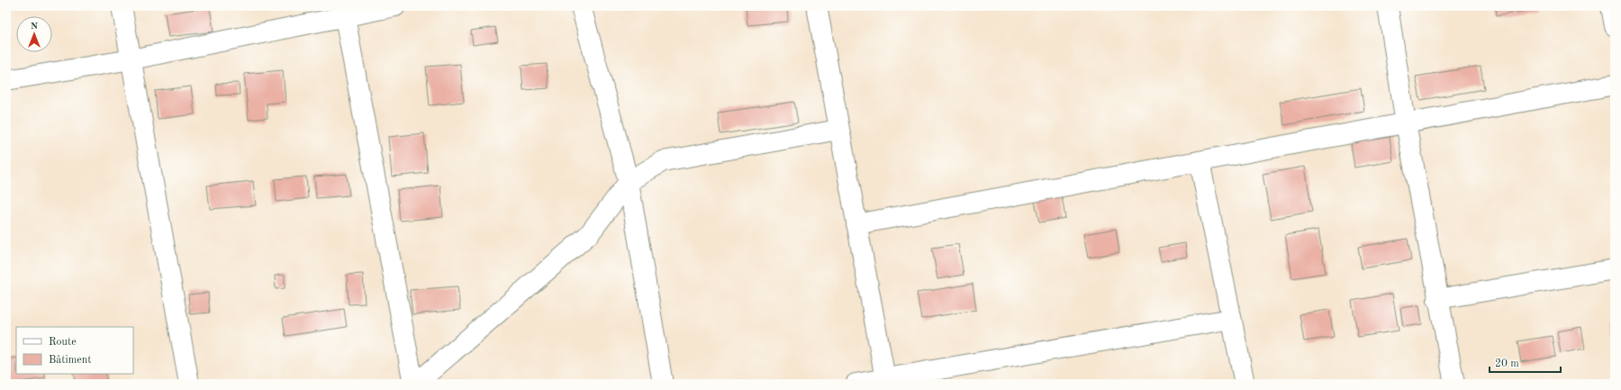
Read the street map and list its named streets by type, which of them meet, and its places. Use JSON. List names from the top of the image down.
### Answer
{
  "legend": ["Route", "Bâtiment"],
  "scale_bar": "20 m",
  "north": "top"
}
